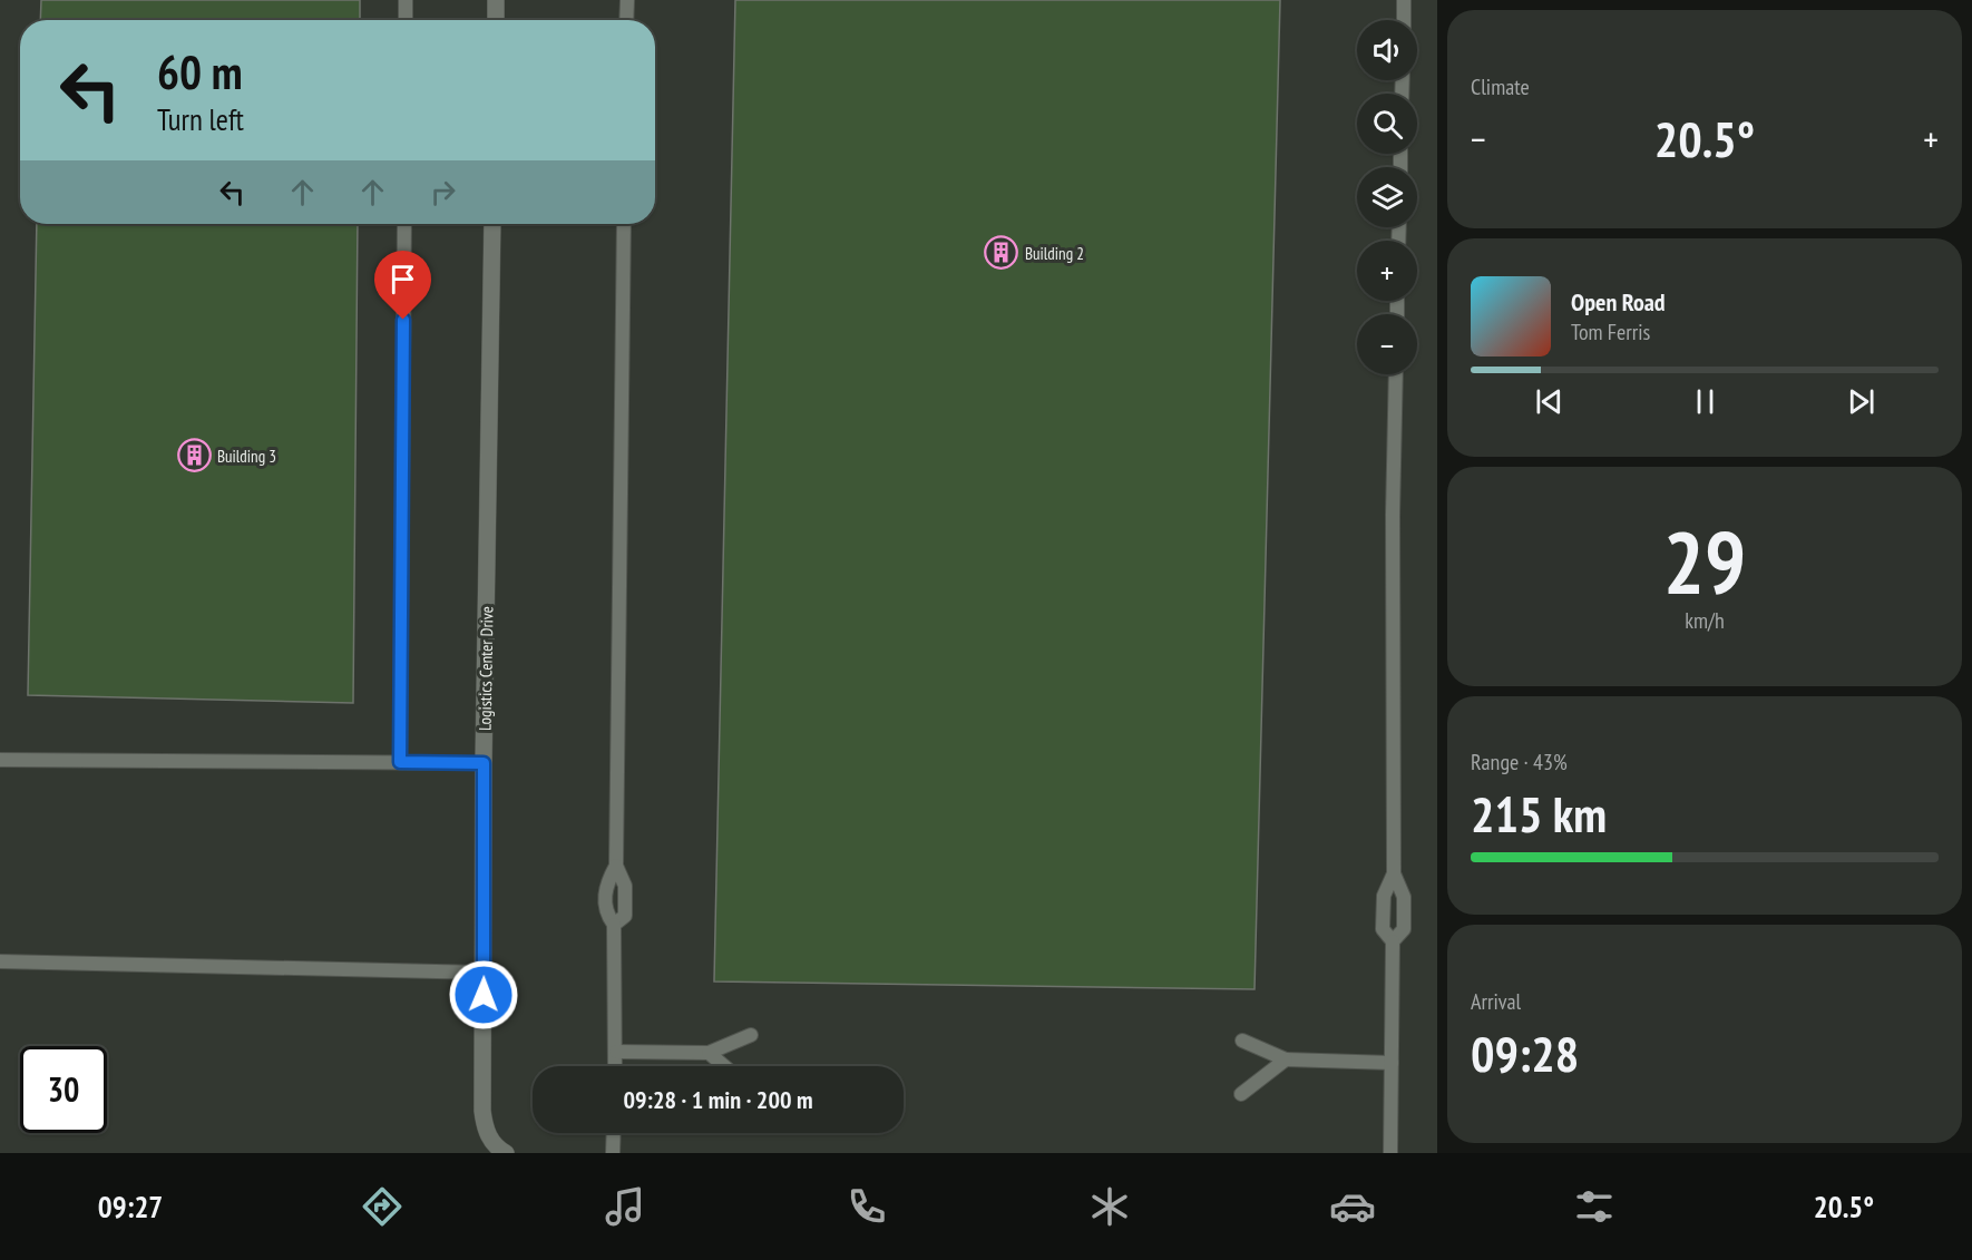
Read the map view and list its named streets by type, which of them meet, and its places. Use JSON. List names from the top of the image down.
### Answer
{
  "streets": {
    "street": ["Logistics Center Drive"]
  },
  "places": {
    "building": ["Building 2", "Building 3"]
  },
  "page": {
    "tile": [
      "Climate",
      ["29", "km/h"],
      ["Range · 43%", "215 km"],
      ["Arrival", "09:28"]
    ],
    "map_buttons": ["+", "−"],
    "turn": ["60 m", "Turn left"],
    "heat": ["−", "20.5°", "+"],
    "song": ["Open Road", "Tom Ferris"],
    "limit": "30",
    "trip": "09:28 · 1 min · 200 m",
    "tabs": ["09:27", "20.5°"]
  }
}
